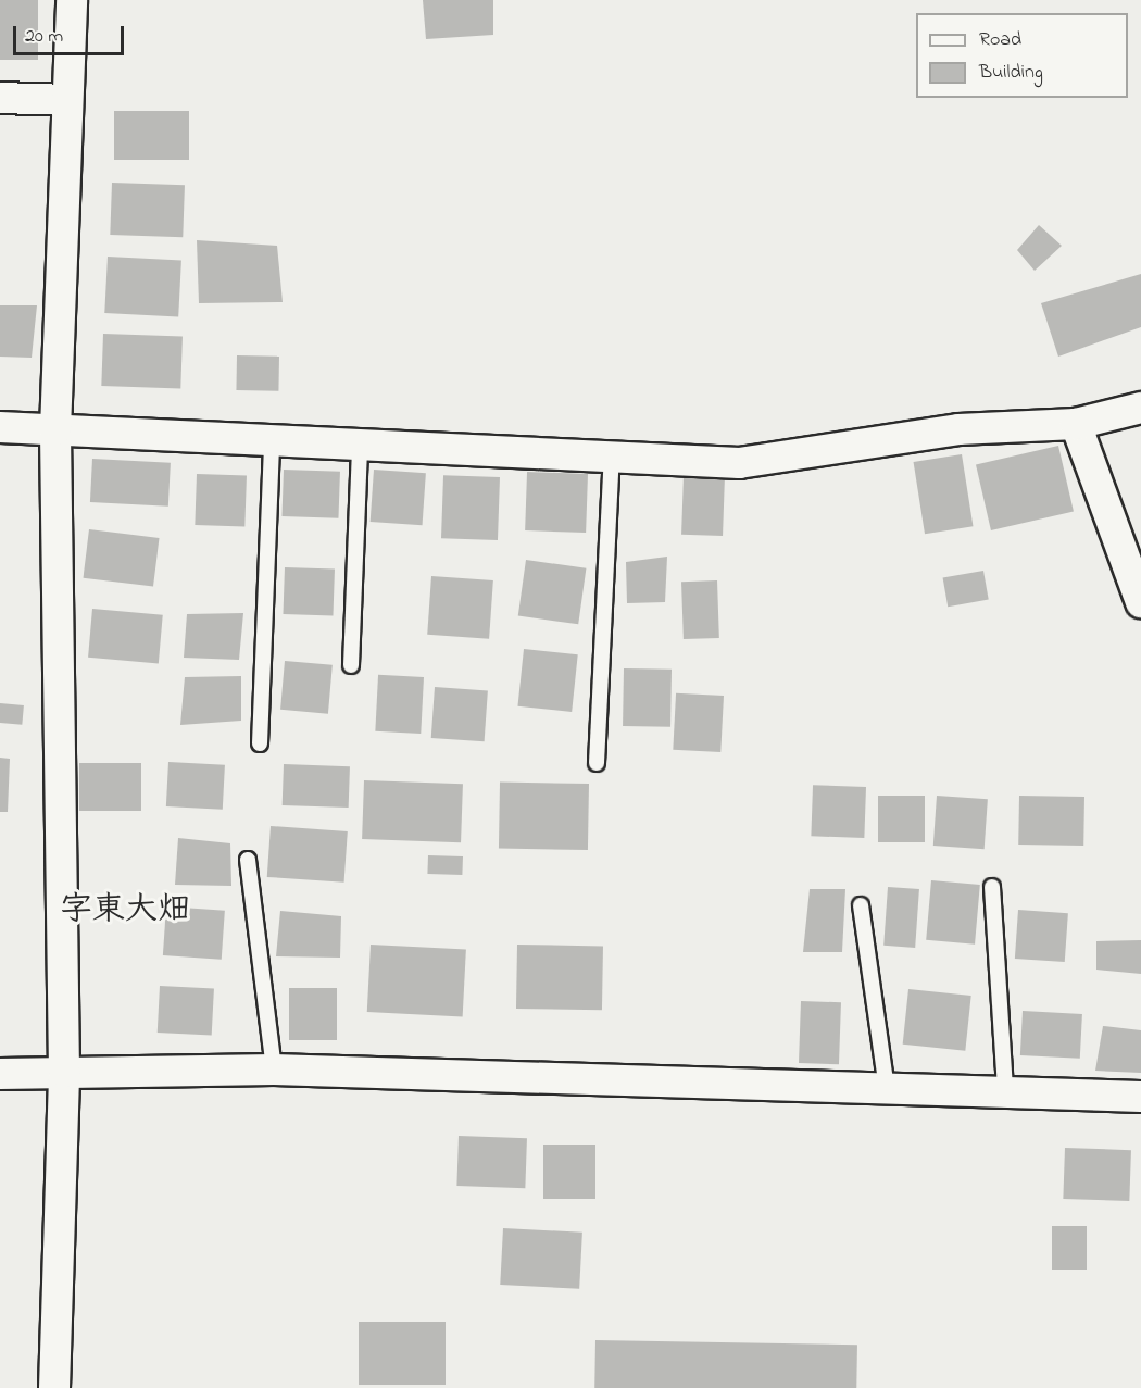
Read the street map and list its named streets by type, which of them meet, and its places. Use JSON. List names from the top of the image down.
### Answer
{
  "districts": ["字東大畑"],
  "legend": ["Road", "Building"],
  "scale_bar": "20 m"
}
